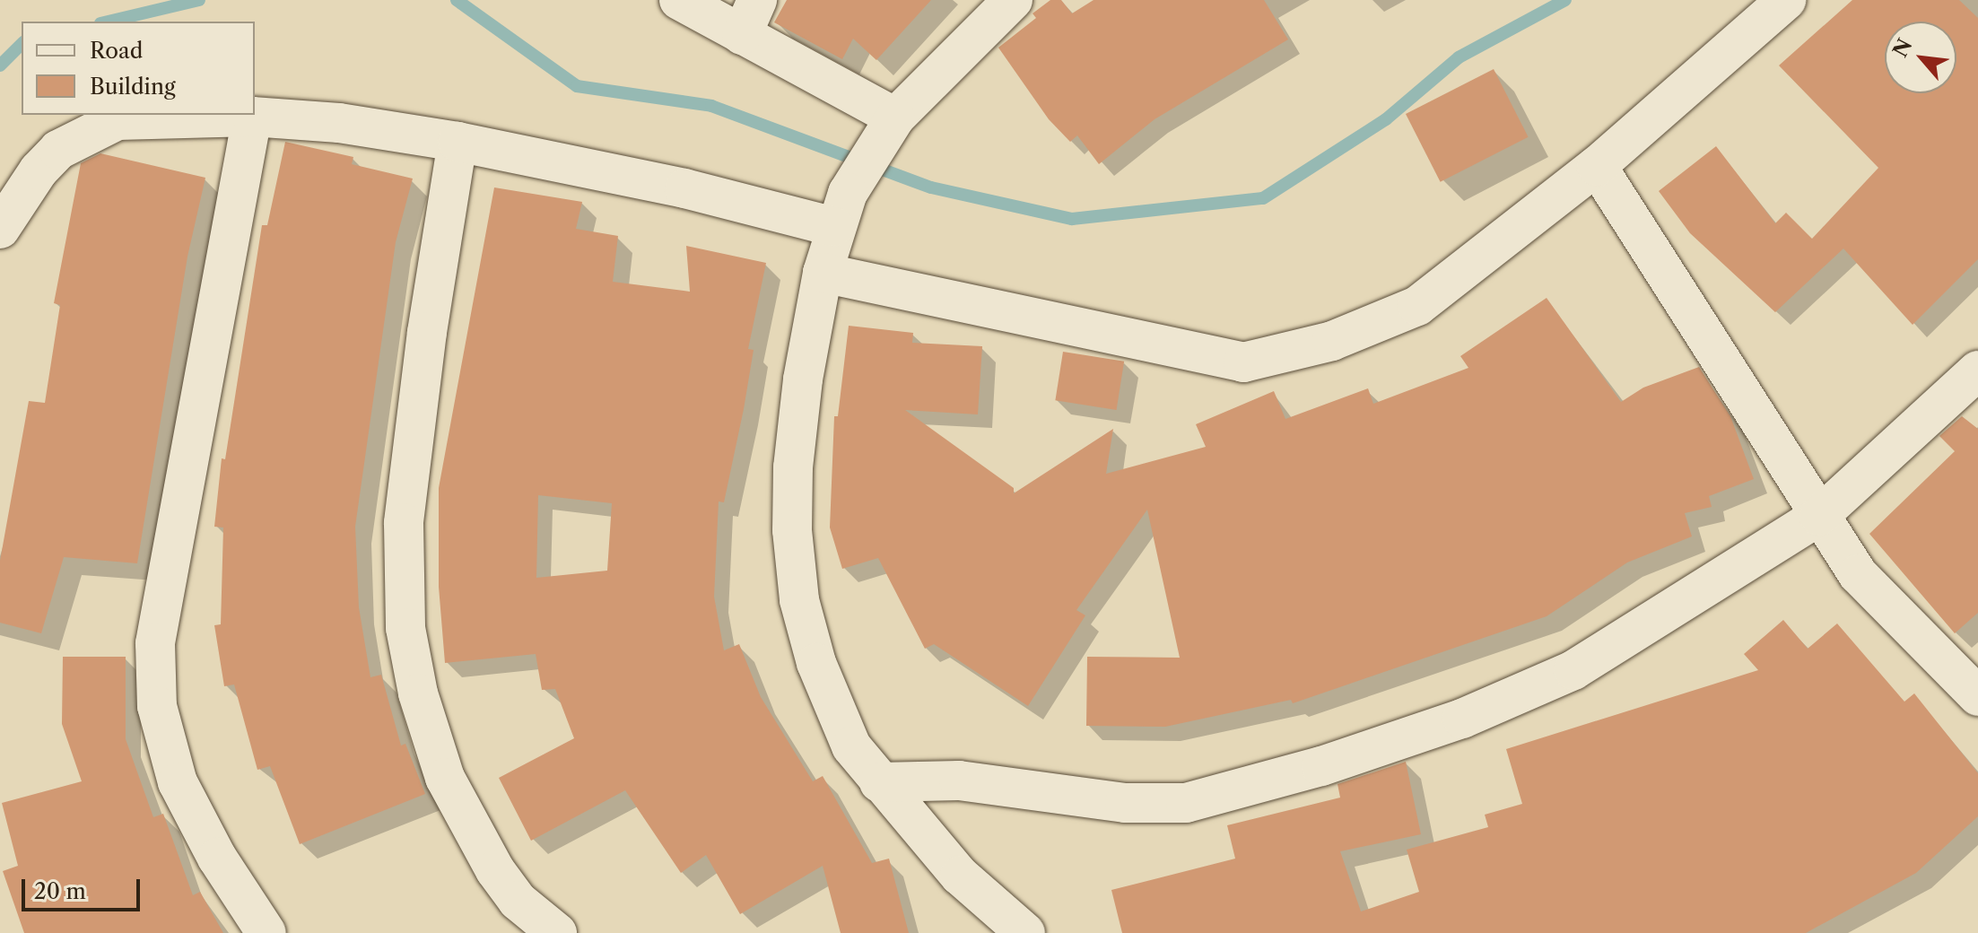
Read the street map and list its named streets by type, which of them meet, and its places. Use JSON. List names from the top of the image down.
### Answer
{
  "legend": ["Road", "Building"],
  "scale_bar": "20 m",
  "north": "top left"
}
